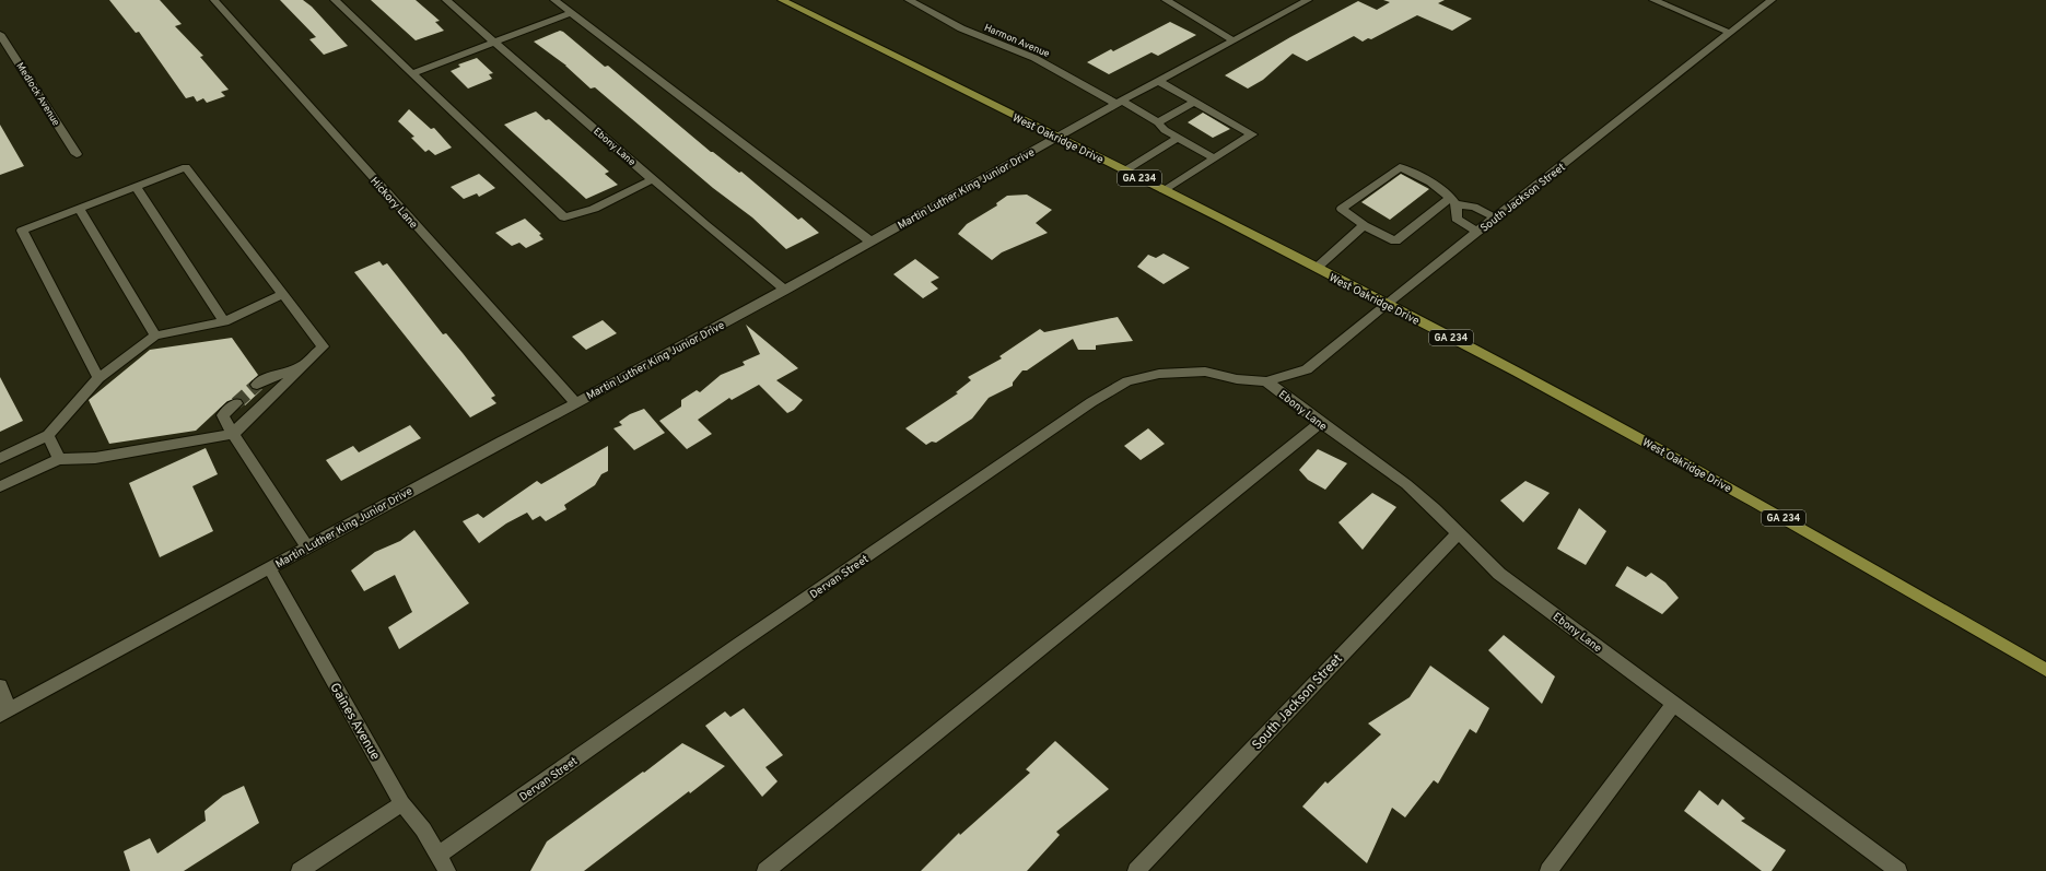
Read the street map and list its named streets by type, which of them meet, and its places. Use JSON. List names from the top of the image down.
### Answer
{
  "streets": {
    "main road": ["West Oakridge Drive", "GA 234"],
    "street": [
      "Harmon Avenue",
      "Medlock Avenue",
      "Ebony Lane",
      "Martin Luther King Junior Drive",
      "South Jackson Street",
      "Hickory Lane",
      "Dervan Street",
      "Gaines Avenue"
    ]
  },
  "crossings": [
    ["Harmon Avenue", "Martin Luther King Junior Drive"],
    ["West Oakridge Drive", "Martin Luther King Junior Drive"],
    ["West Oakridge Drive", "South Jackson Street"],
    ["Ebony Lane", "Martin Luther King Junior Drive"],
    ["Ebony Lane", "South Jackson Street"],
    ["Ebony Lane", "Dervan Street"],
    ["Martin Luther King Junior Drive", "Hickory Lane"],
    ["Martin Luther King Junior Drive", "Gaines Avenue"],
    ["South Jackson Street", "Dervan Street"],
    ["Dervan Street", "Gaines Avenue"]
  ]
}
